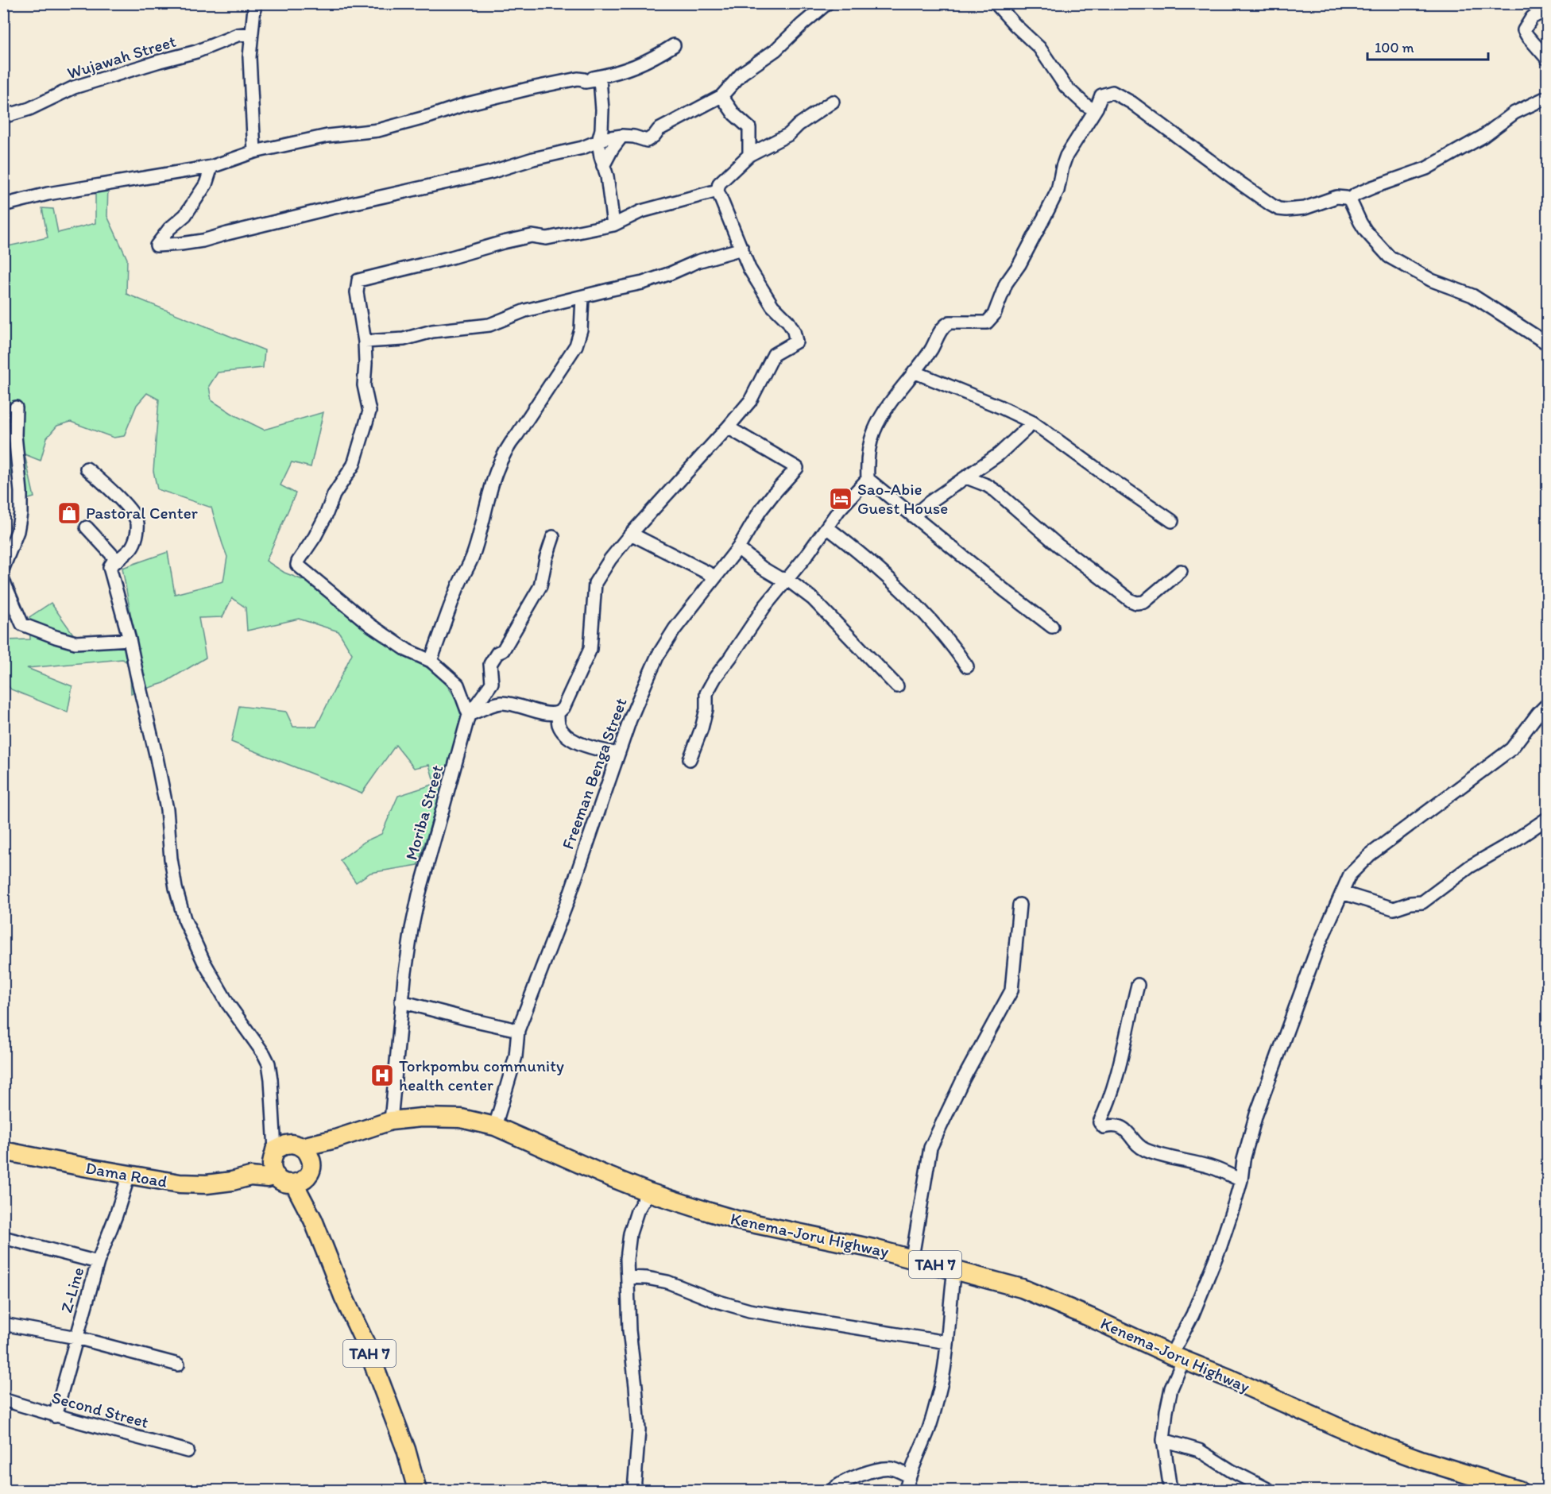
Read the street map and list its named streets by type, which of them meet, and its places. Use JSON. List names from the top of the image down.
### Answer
{
  "streets": {
    "highway": ["Dama Road", "Kenema-Joru Highway", "TAH 7"],
    "street": [
      "Wujawah Street",
      "Freeman Benga Street",
      "Moriba Street",
      "Z-Line",
      "Second Street"
    ]
  },
  "crossings": [
    ["Freeman Benga Street", "Kenema-Joru Highway"],
    ["Moriba Street", "Kenema-Joru Highway"],
    ["Dama Road", "Kenema-Joru Highway"],
    ["Dama Road", "TAH 7"],
    ["Dama Road", "Z-Line"],
    ["Kenema-Joru Highway", "TAH 7"],
    ["Z-Line", "Second Street"]
  ],
  "places": {
    "hotel": ["Sao-Abie Guest House"],
    "shop": ["Pastoral Center"],
    "hospital": ["Torkpombu community health center"]
  },
  "scale_bar": "100 m"
}
